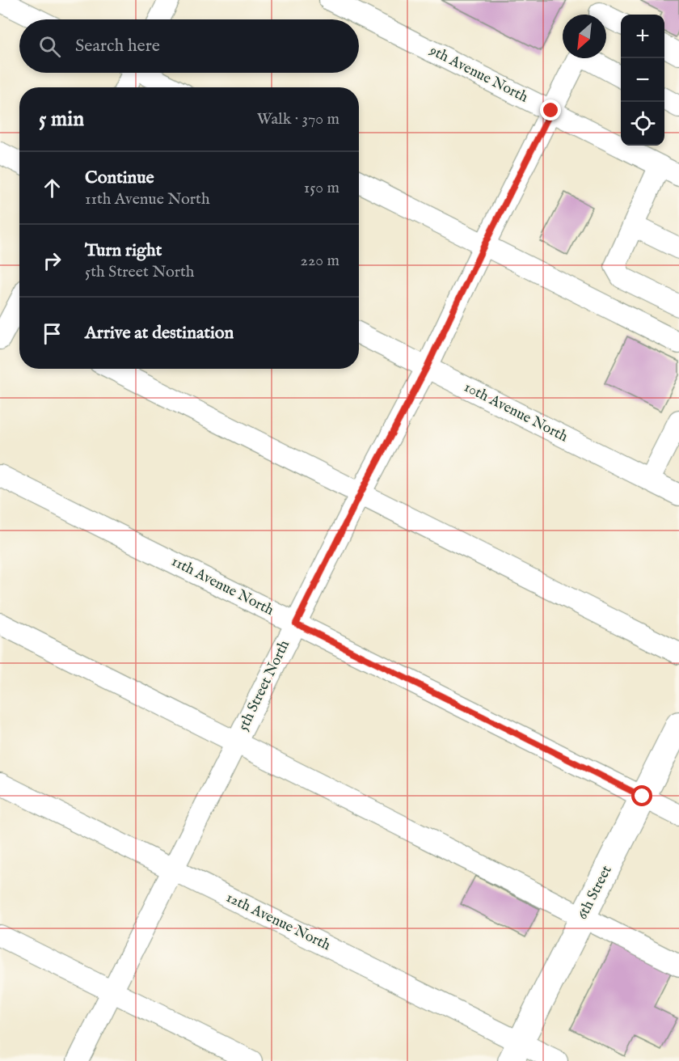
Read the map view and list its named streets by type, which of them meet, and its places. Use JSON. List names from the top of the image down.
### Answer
{
  "streets": {
    "main road": ["6th Street"],
    "street": [
      "9th Avenue North",
      "10th Avenue North",
      "11th Avenue North",
      "5th Street North",
      "12th Avenue North"
    ]
  },
  "crossings": [
    ["9th Avenue North", "5th Street North"],
    ["10th Avenue North", "5th Street North"],
    ["11th Avenue North", "5th Street North"],
    ["11th Avenue North", "6th Street"],
    ["5th Street North", "12th Avenue North"],
    ["6th Street", "12th Avenue North"]
  ],
  "north": "bottom left",
  "page": {
    "map_buttons": ["+", "−"],
    "search": "Search here",
    "heading": ["5 min", "Walk · 370 m"],
    "list": [
      ["Continue", "11th Avenue North", "150 m"],
      ["Turn right", "5th Street North", "220 m"],
      "Arrive at destination"
    ]
  }
}
